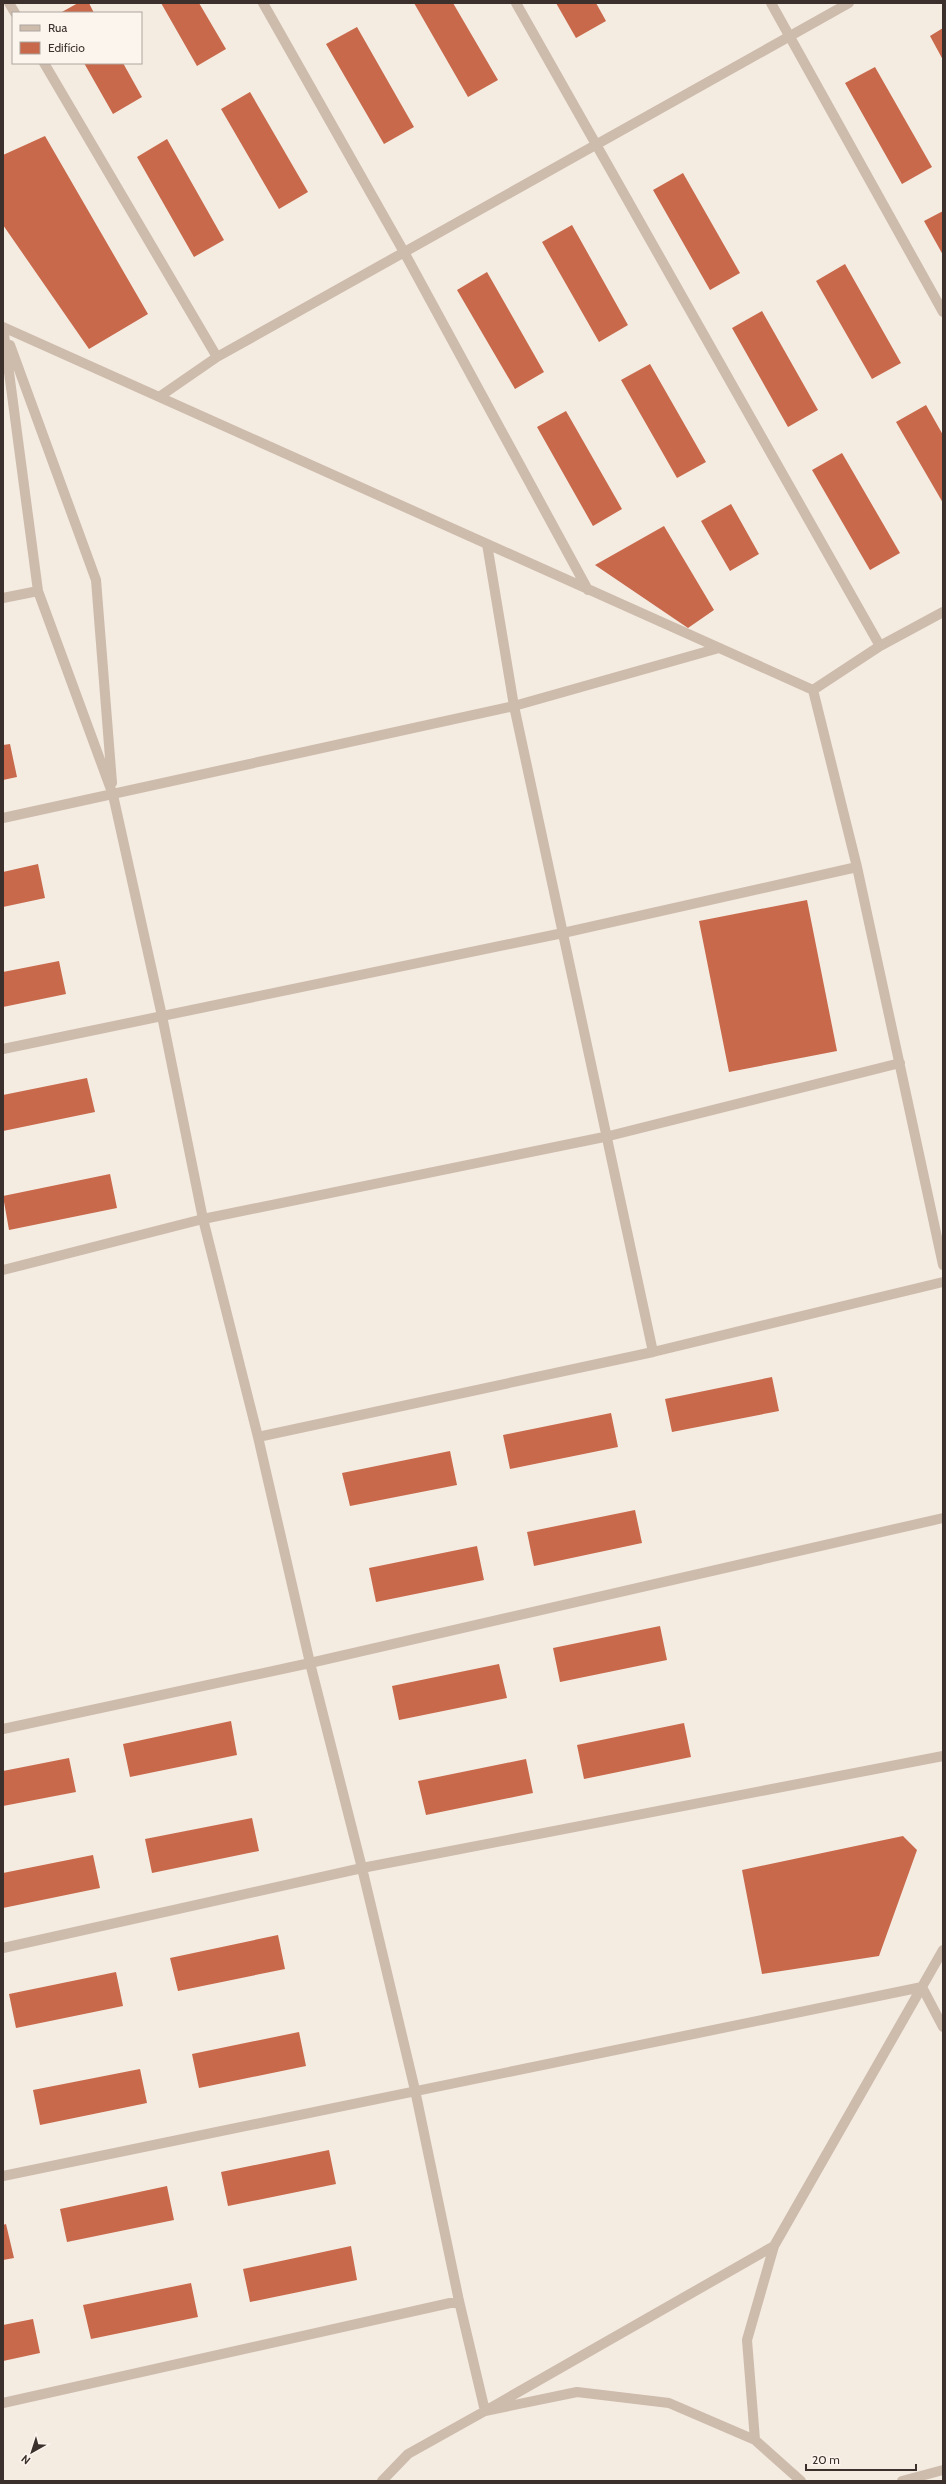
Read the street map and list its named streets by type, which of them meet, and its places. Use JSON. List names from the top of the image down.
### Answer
{
  "legend": ["Rua", "Edifício"],
  "scale_bar": "20 m",
  "north": "bottom left"
}
